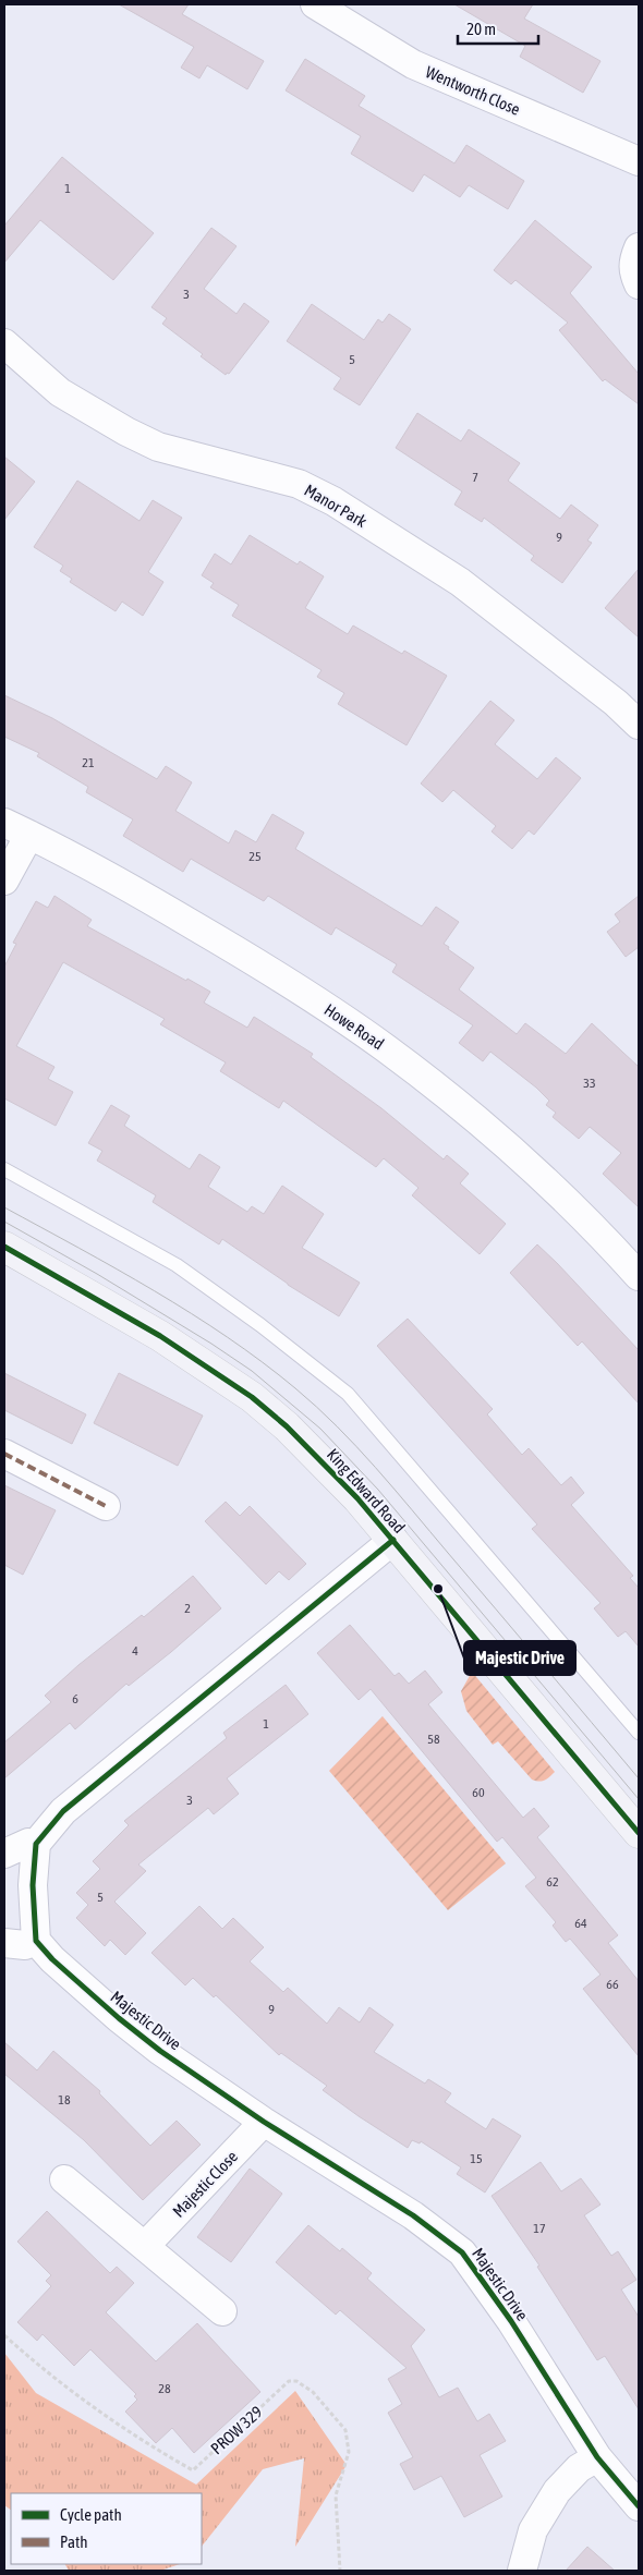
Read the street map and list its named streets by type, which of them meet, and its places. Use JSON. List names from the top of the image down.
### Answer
{
  "streets": {
    "main road": ["King Edward Road"],
    "street": [
      "Wentworth Close",
      "Manor Park",
      "Howe Road",
      "Majestic Drive",
      "Majestic Close"
    ],
    "path": ["PROW 329"]
  },
  "crossings": [
    ["Majestic Drive", "Majestic Close"]
  ],
  "places": ["Majestic Drive"],
  "house_numbers": [
    "1",
    "3",
    "5",
    "7",
    "9",
    "21",
    "25",
    "33",
    "2",
    "4",
    "6",
    "1",
    "58",
    "60",
    "3",
    "62",
    "5",
    "64",
    "66",
    "9",
    "18",
    "15",
    "17",
    "28"
  ],
  "legend": ["Cycle path", "Path"],
  "scale_bar": "20 m"
}
